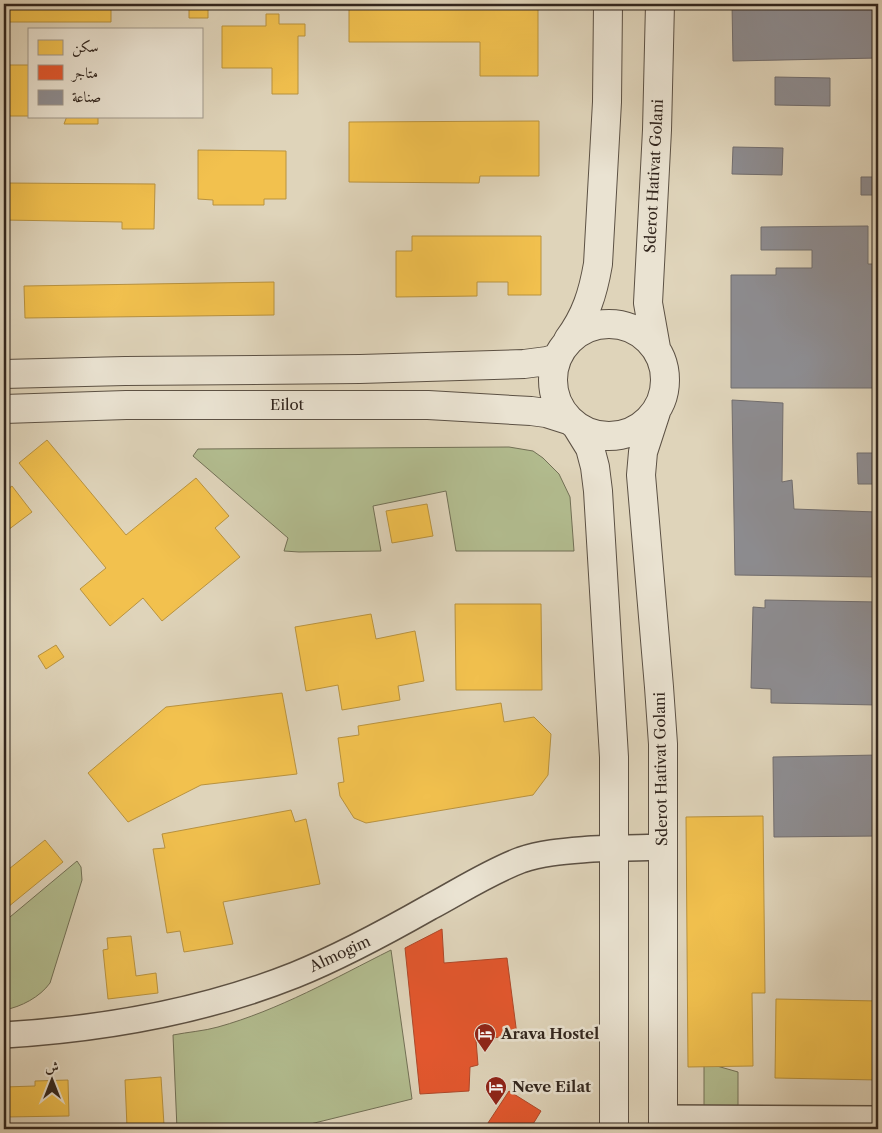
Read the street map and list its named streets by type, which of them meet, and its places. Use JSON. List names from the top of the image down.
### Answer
{
  "streets": {
    "street": ["Sderot Hativat Golani", "Eilot", "Almogim"]
  },
  "crossings": [
    ["Sderot Hativat Golani", "Eilot"],
    ["Sderot Hativat Golani", "Almogim"]
  ],
  "places": {
    "hotel": ["Arava Hostel", "Neve Eilat"]
  },
  "legend": ["سكن", "متاجر", "صناعة"],
  "north": "top"
}
